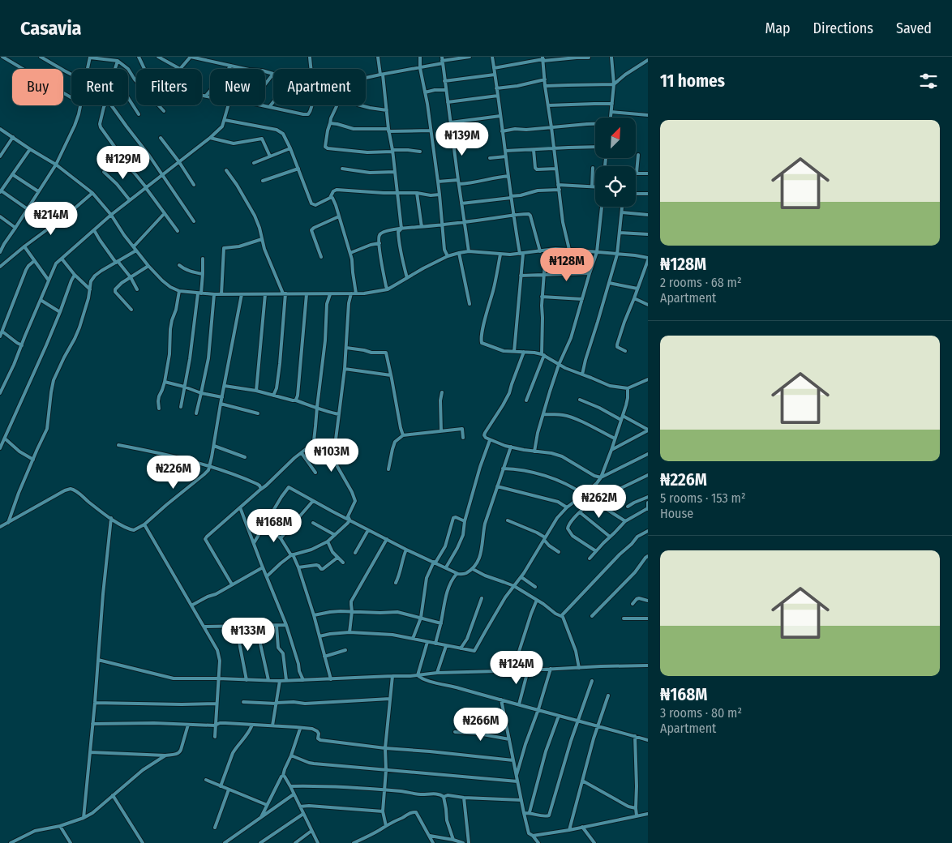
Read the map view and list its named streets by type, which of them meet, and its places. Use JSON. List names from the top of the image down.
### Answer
{
  "north": "top right",
  "page": {
    "header": "Casavia",
    "nav": ["Map", "Directions", "Saved"],
    "heading": "11 homes",
    "chip": [
      "Buy",
      "Rent",
      "Filters",
      "New",
      "Apartment"
    ],
    "list": [
      {
        "name": "₦128M",
        "note": "2 rooms · 68 m² · Apartment"
      },
      {
        "name": "₦226M",
        "note": "5 rooms · 153 m² · House"
      },
      {
        "name": "₦168M",
        "note": "3 rooms · 80 m² · Apartment"
      }
    ],
    "price": [
      "₦139M",
      "₦129M",
      "₦214M",
      "₦128M",
      "₦103M",
      "₦226M",
      "₦262M",
      "₦168M",
      "₦133M",
      "₦124M",
      "₦266M"
    ]
  }
}
